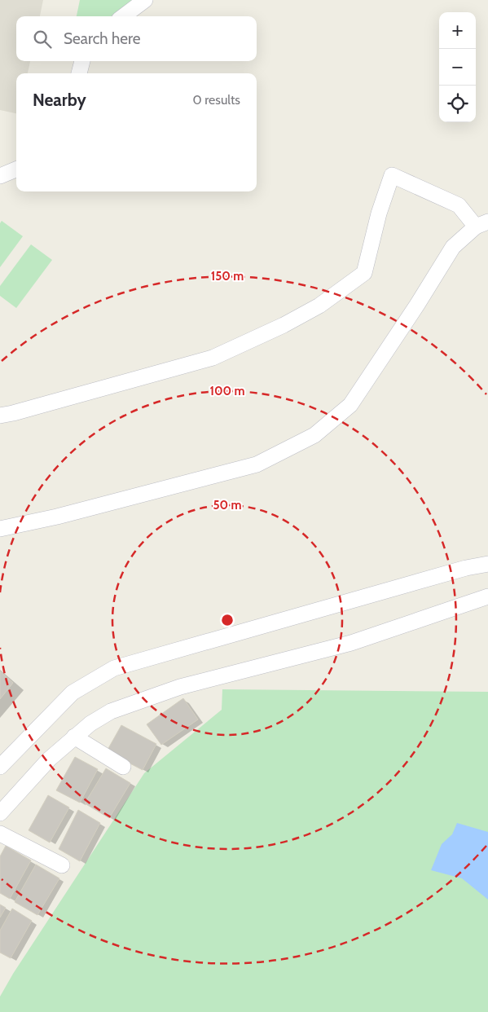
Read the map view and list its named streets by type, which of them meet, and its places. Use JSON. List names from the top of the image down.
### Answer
{
  "page": {
    "map_buttons": ["+", "−"],
    "search": "Search here",
    "heading": ["Nearby", "0 results"]
  },
  "rings": ["150 m", "100 m", "50 m"]
}
